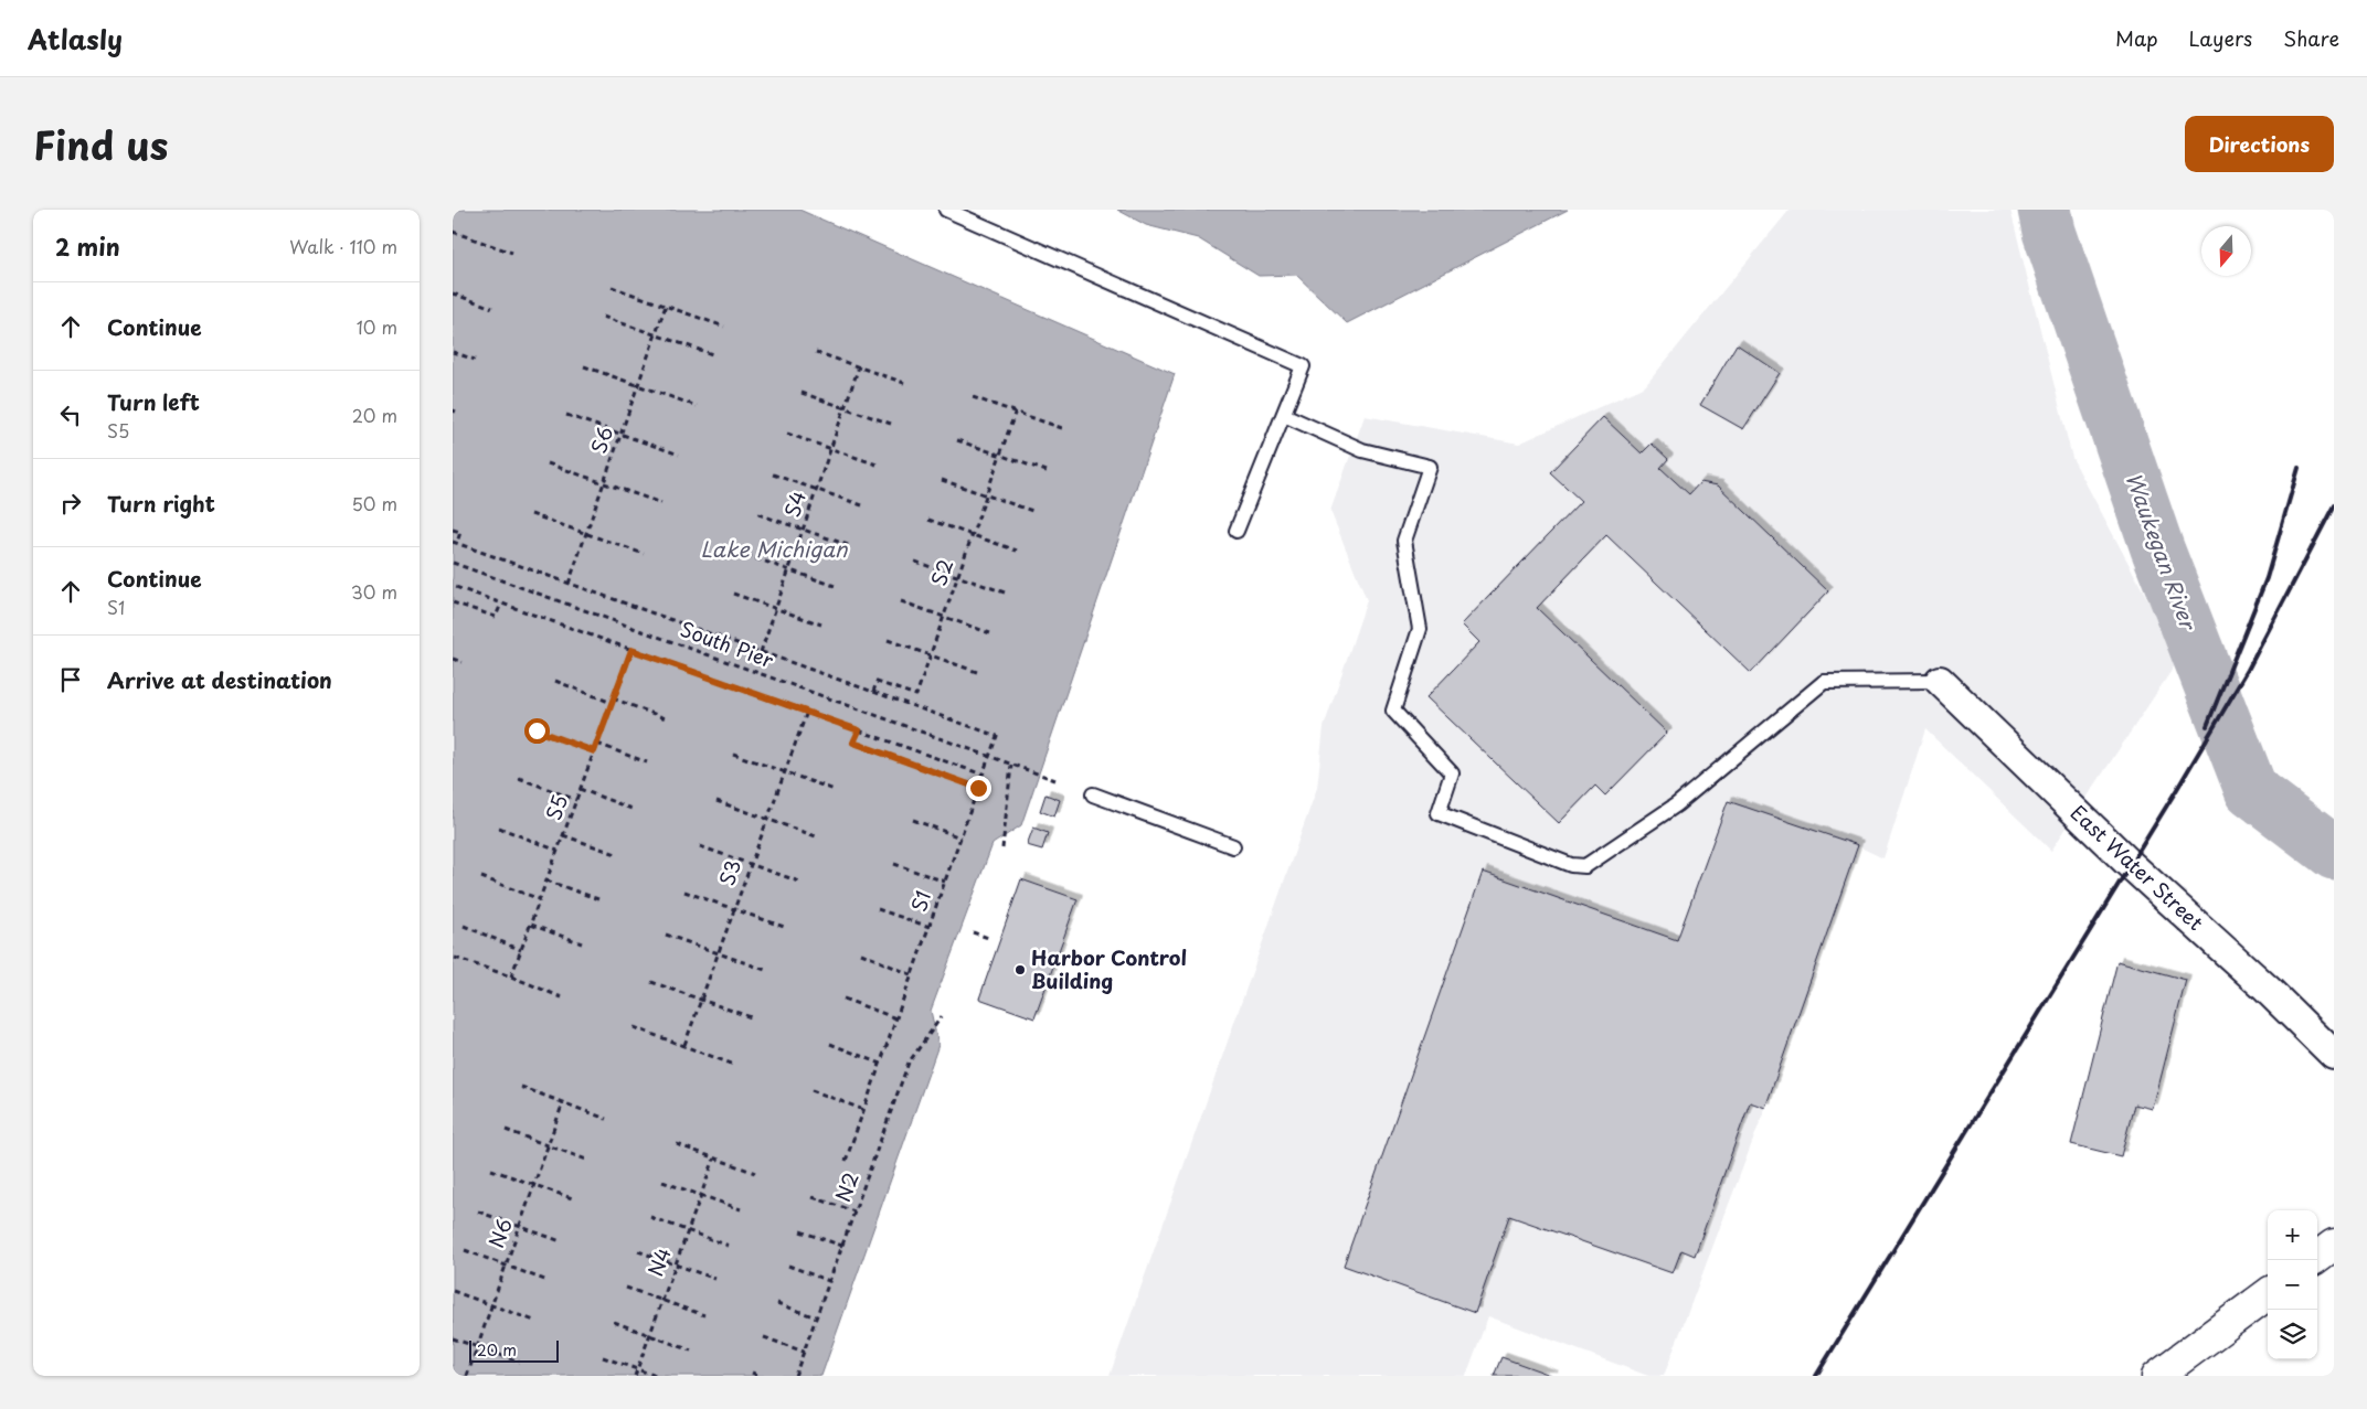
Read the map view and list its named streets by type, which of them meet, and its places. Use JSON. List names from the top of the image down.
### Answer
{
  "streets": {
    "street": ["East Water Street"],
    "path": [
      "S6",
      "S4",
      "S2",
      "South Pier",
      "S5",
      "S3",
      "S1",
      "N2",
      "N6",
      "N4"
    ]
  },
  "water": ["Lake Michigan", "Waukegan River"],
  "places": ["Harbor Control Building"],
  "scale_bar": "20 m",
  "north": "bottom",
  "page": {
    "header": "Atlasly",
    "nav": ["Map", "Layers", "Share"],
    "title": "Find us",
    "buttons": "Directions",
    "heading": ["2 min", "Walk · 110 m"],
    "list": [
      ["Continue", "10 m"],
      ["Turn left", "S5", "20 m"],
      ["Turn right", "50 m"],
      ["Continue", "S1", "30 m"],
      "Arrive at destination"
    ],
    "map_buttons": ["+", "−"],
    "scale": "20 m"
  }
}
